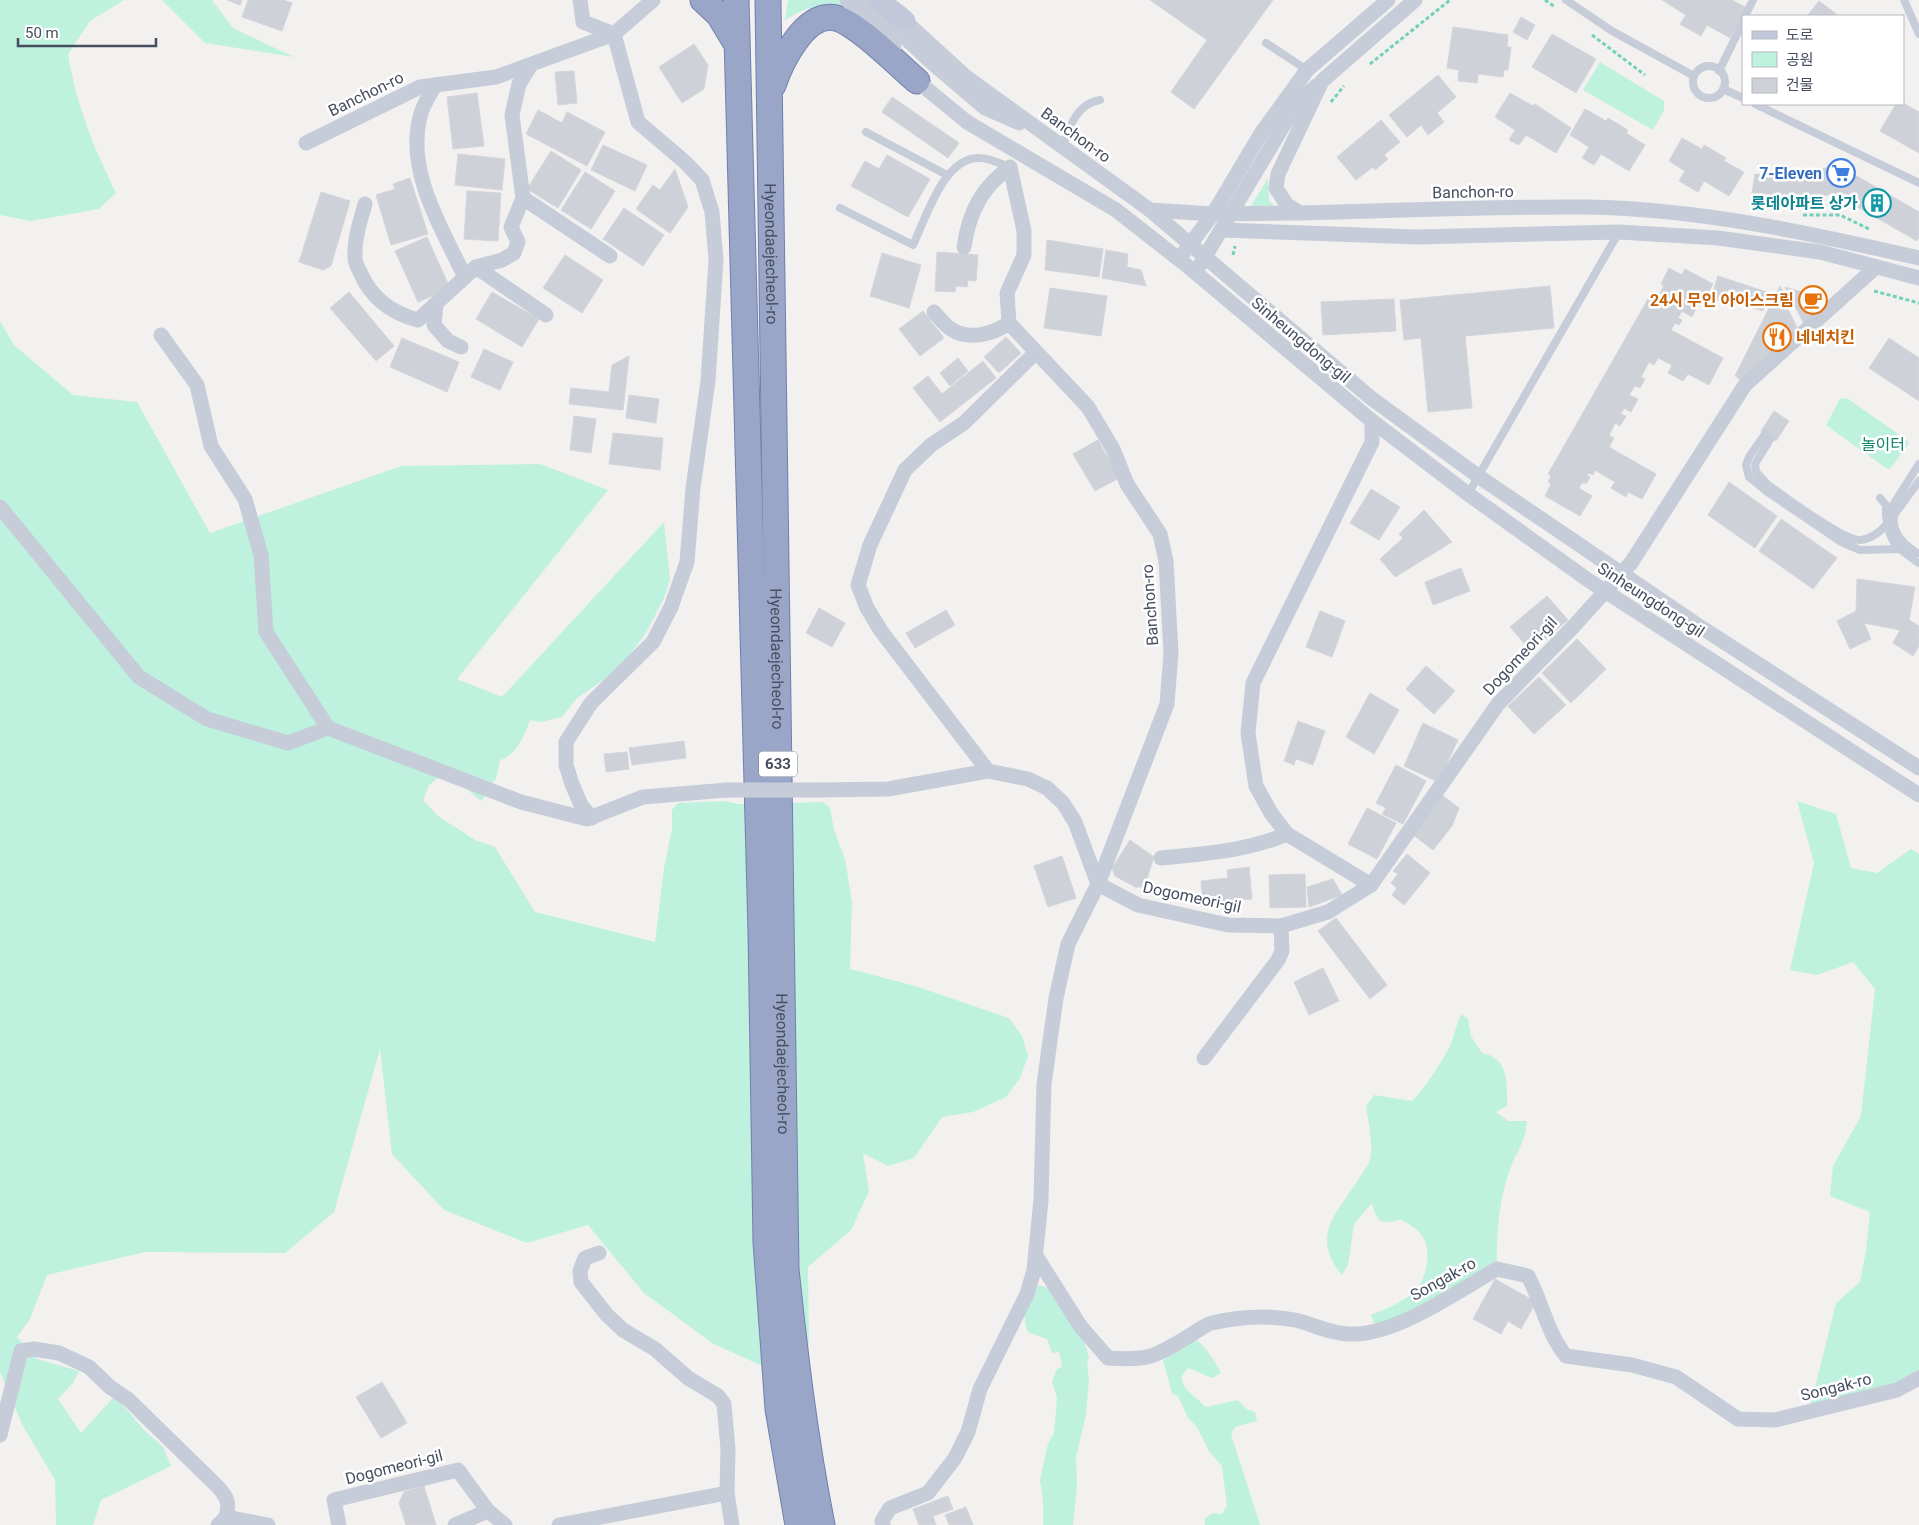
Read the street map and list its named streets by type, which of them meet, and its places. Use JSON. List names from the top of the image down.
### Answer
{
  "streets": {
    "highway": ["Hyeondaejecheol-ro", "633"],
    "street": [
      "Banchon-ro",
      "Sinheungdong-gil",
      "Dogomeori-gil",
      "Songak-ro"
    ]
  },
  "crossings": [
    ["Banchon-ro", "Dogomeori-gil"]
  ],
  "parks": ["놀이터"],
  "places": {
    "supermarket": ["7-Eleven"],
    "building": ["롯데아파트 상가"],
    "cafe": ["24시 무인 아이스크림"],
    "restaurant": ["네네치킨"]
  },
  "legend": ["도로", "공원", "건물"],
  "scale_bar": "50 m"
}
